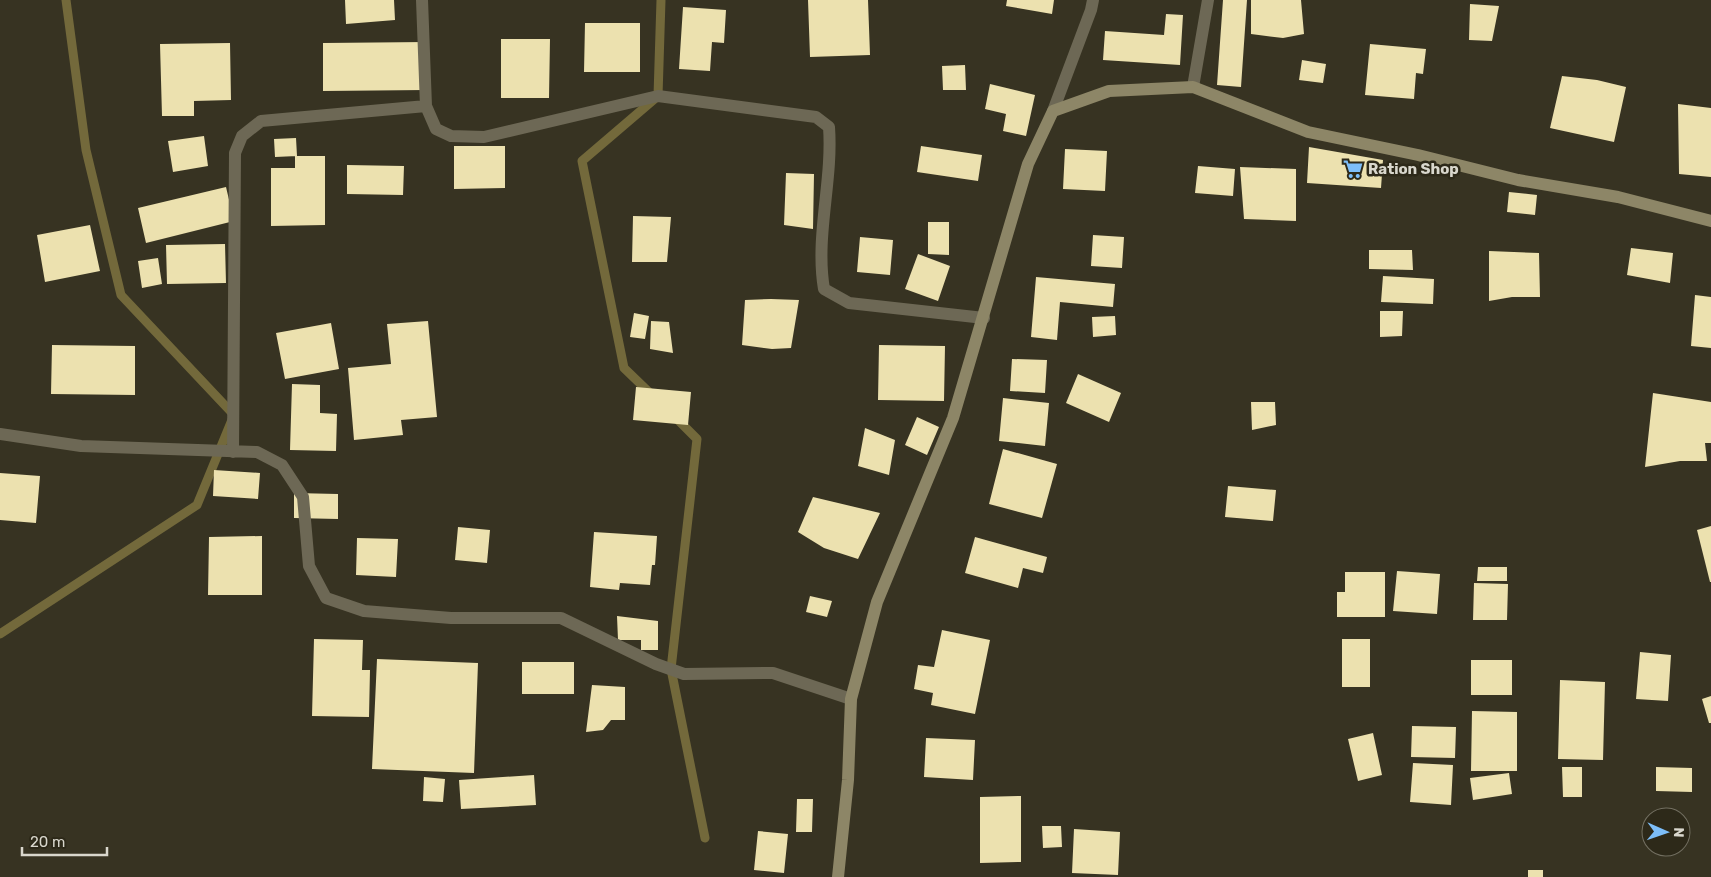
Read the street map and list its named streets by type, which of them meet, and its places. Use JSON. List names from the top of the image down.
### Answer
{
  "places": {
    "supermarket": ["Ration Shop"]
  },
  "scale_bar": "20 m",
  "north": "right"
}
